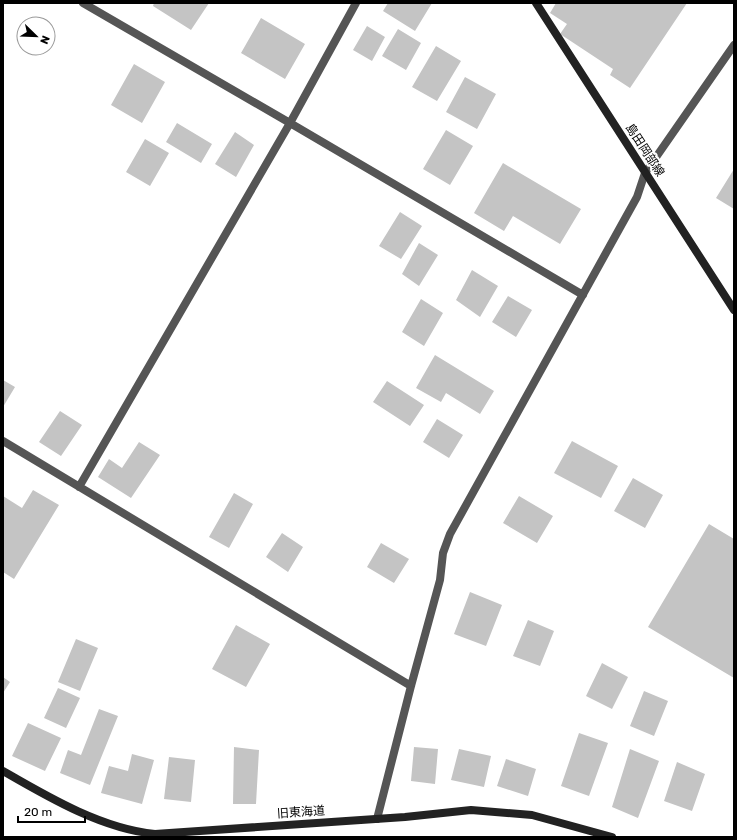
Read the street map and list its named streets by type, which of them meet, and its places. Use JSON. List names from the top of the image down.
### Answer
{
  "streets": {
    "main road": ["島田岡部線", "旧東海道"]
  },
  "scale_bar": "20 m",
  "north": "bottom right"
}
